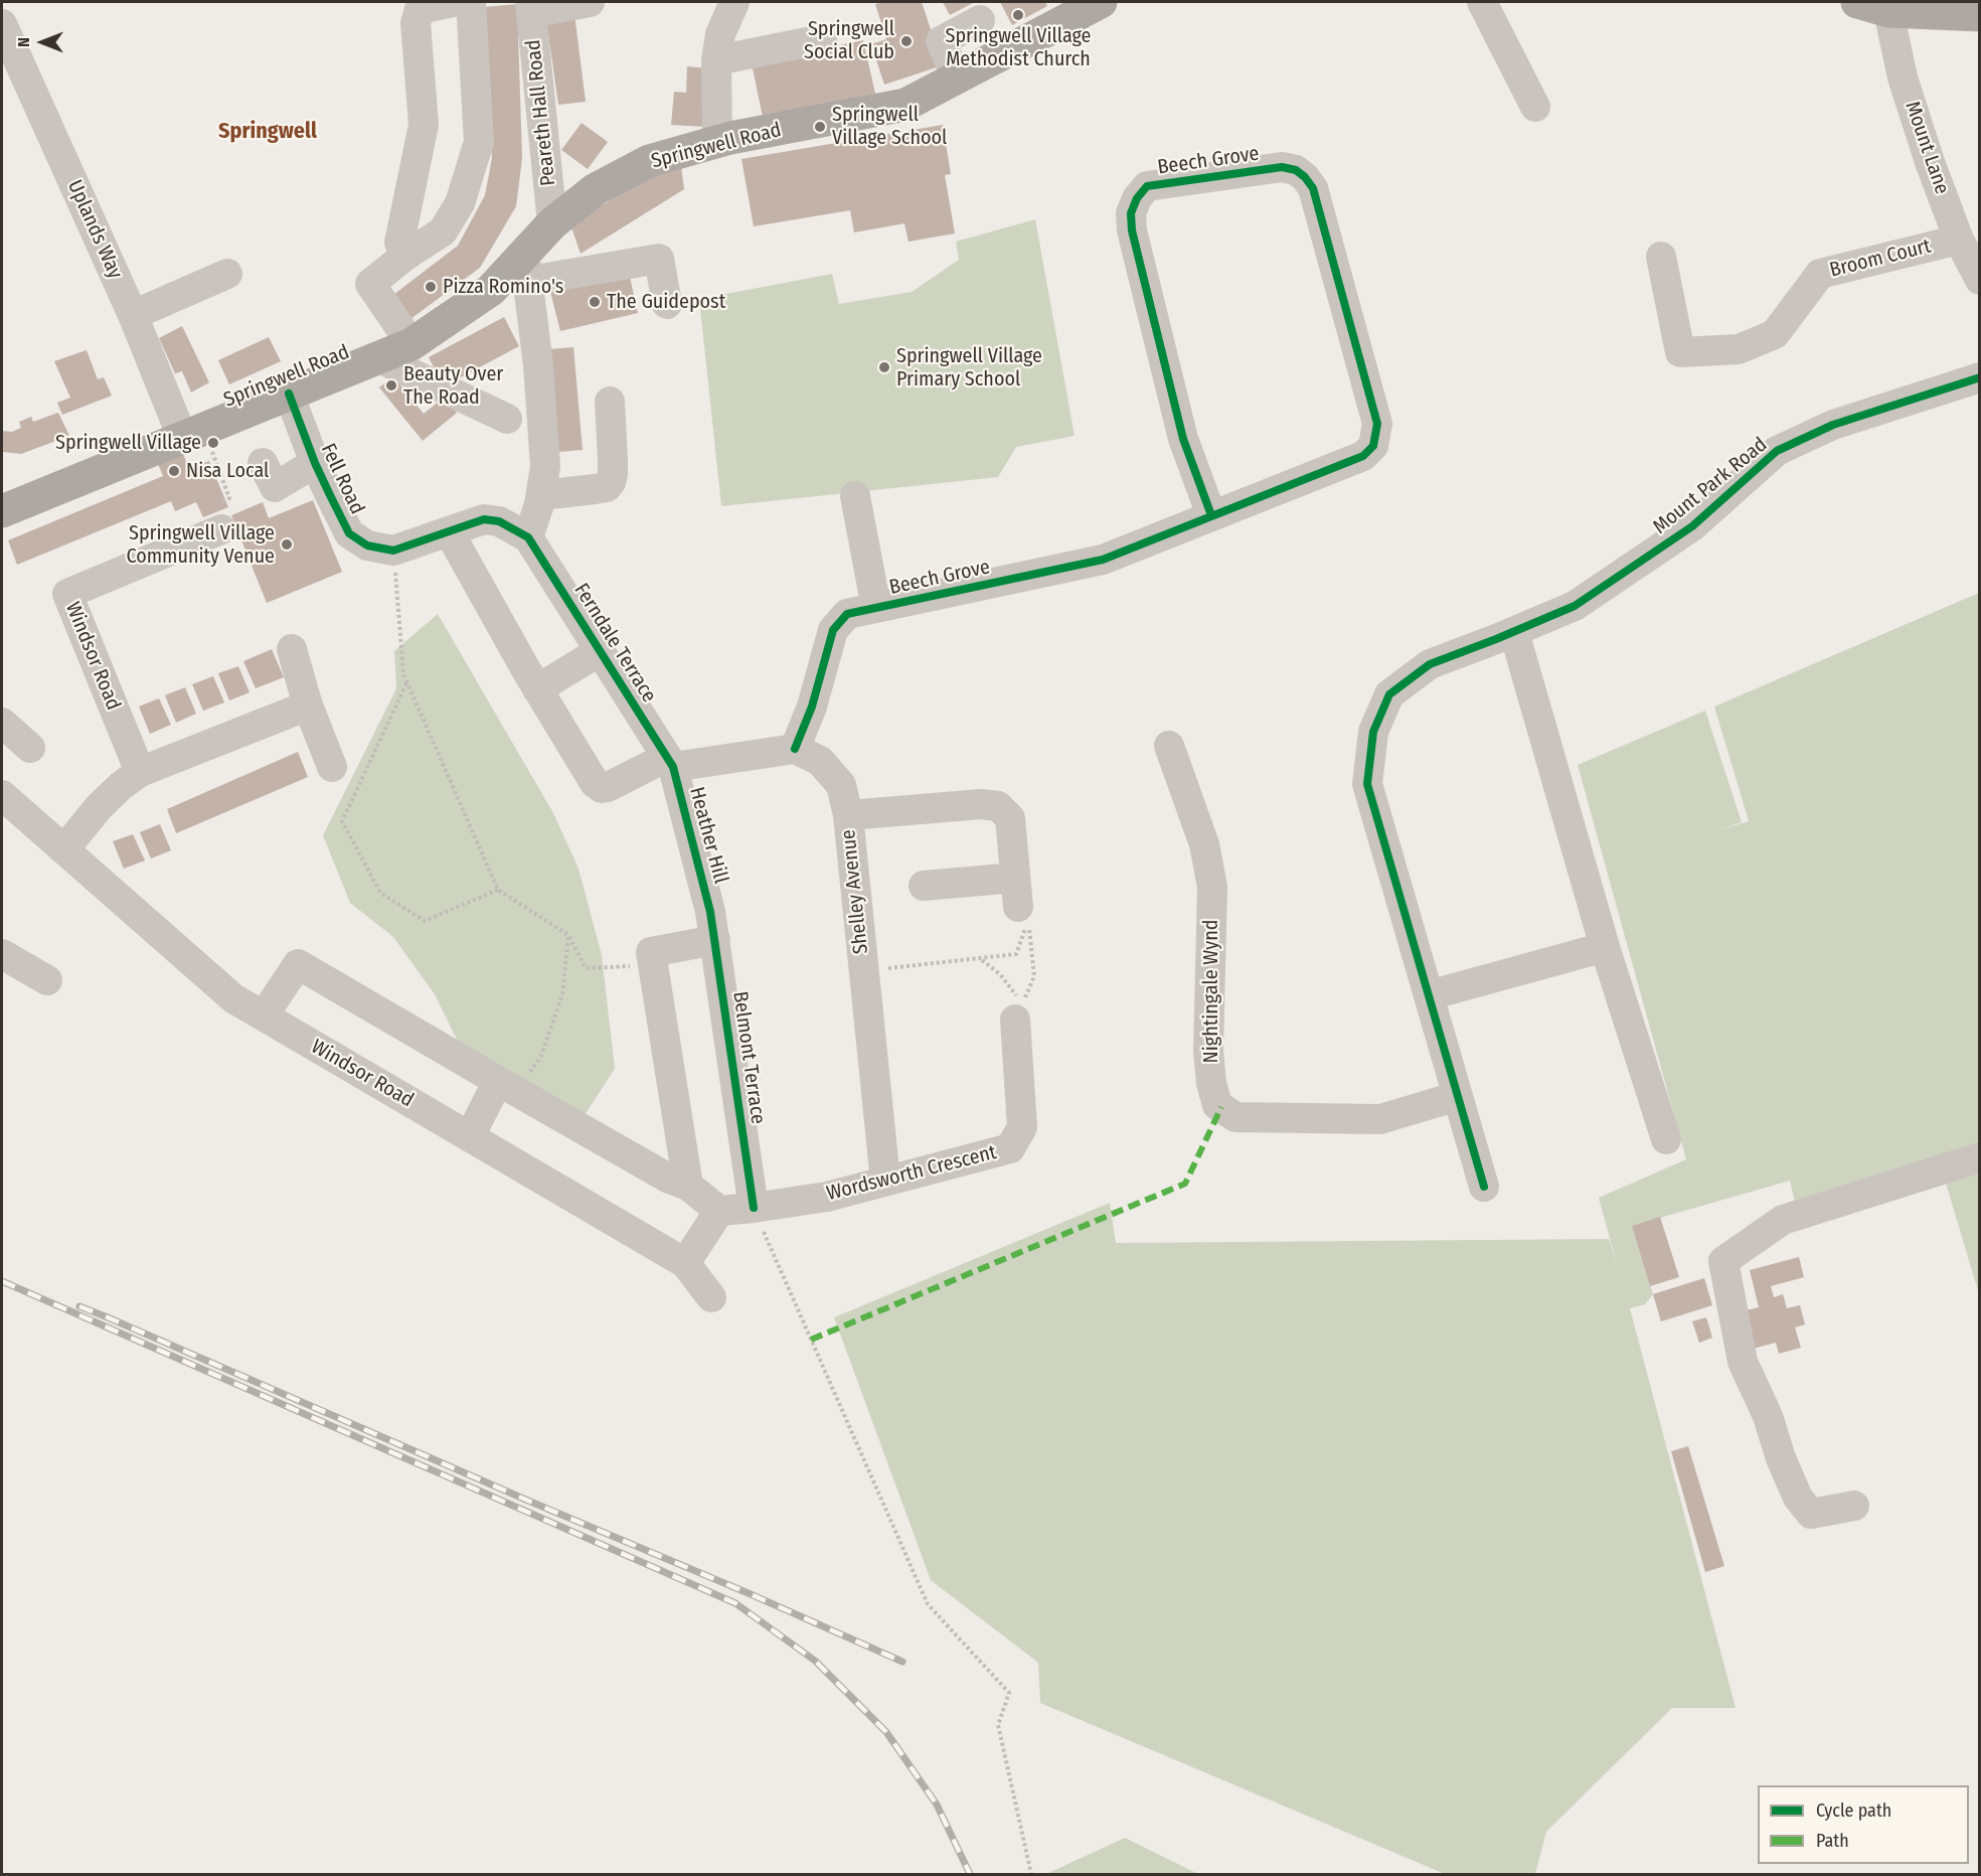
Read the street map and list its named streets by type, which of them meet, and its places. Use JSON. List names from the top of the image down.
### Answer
{
  "streets": {
    "main road": ["Springwell Road"],
    "street": [
      "Peareth Hall Road",
      "Mount Lane",
      "Beech Grove",
      "Uplands Way",
      "Broom Court",
      "Fell Road",
      "Mount Park Road",
      "Ferndale Terrace",
      "Windsor Road",
      "Heather Hill",
      "Shelley Avenue",
      "Nightingale Wynd",
      "Belmont Terrace",
      "Wordsworth Crescent"
    ]
  },
  "crossings": [
    ["Peareth Hall Road", "Springwell Road"],
    ["Springwell Road", "Uplands Way"],
    ["Springwell Road", "Fell Road"],
    ["Mount Lane", "Broom Court"],
    ["Beech Grove", "Shelley Avenue"],
    ["Mount Park Road", "Nightingale Wynd"],
    ["Ferndale Terrace", "Heather Hill"],
    ["Heather Hill", "Belmont Terrace"],
    ["Shelley Avenue", "Wordsworth Crescent"],
    ["Belmont Terrace", "Wordsworth Crescent"]
  ],
  "districts": ["Springwell"],
  "places": [
    "Springwell Village Methodist Church",
    "Springwell Social Club",
    "Springwell Village School",
    "Pizza Romino's",
    "The Guidepost",
    "Springwell Village Primary School",
    "Beauty Over The Road",
    "Springwell Village",
    "Nisa Local",
    "Springwell Village Community Venue"
  ],
  "legend": ["Cycle path", "Path"],
  "north": "left"
}
